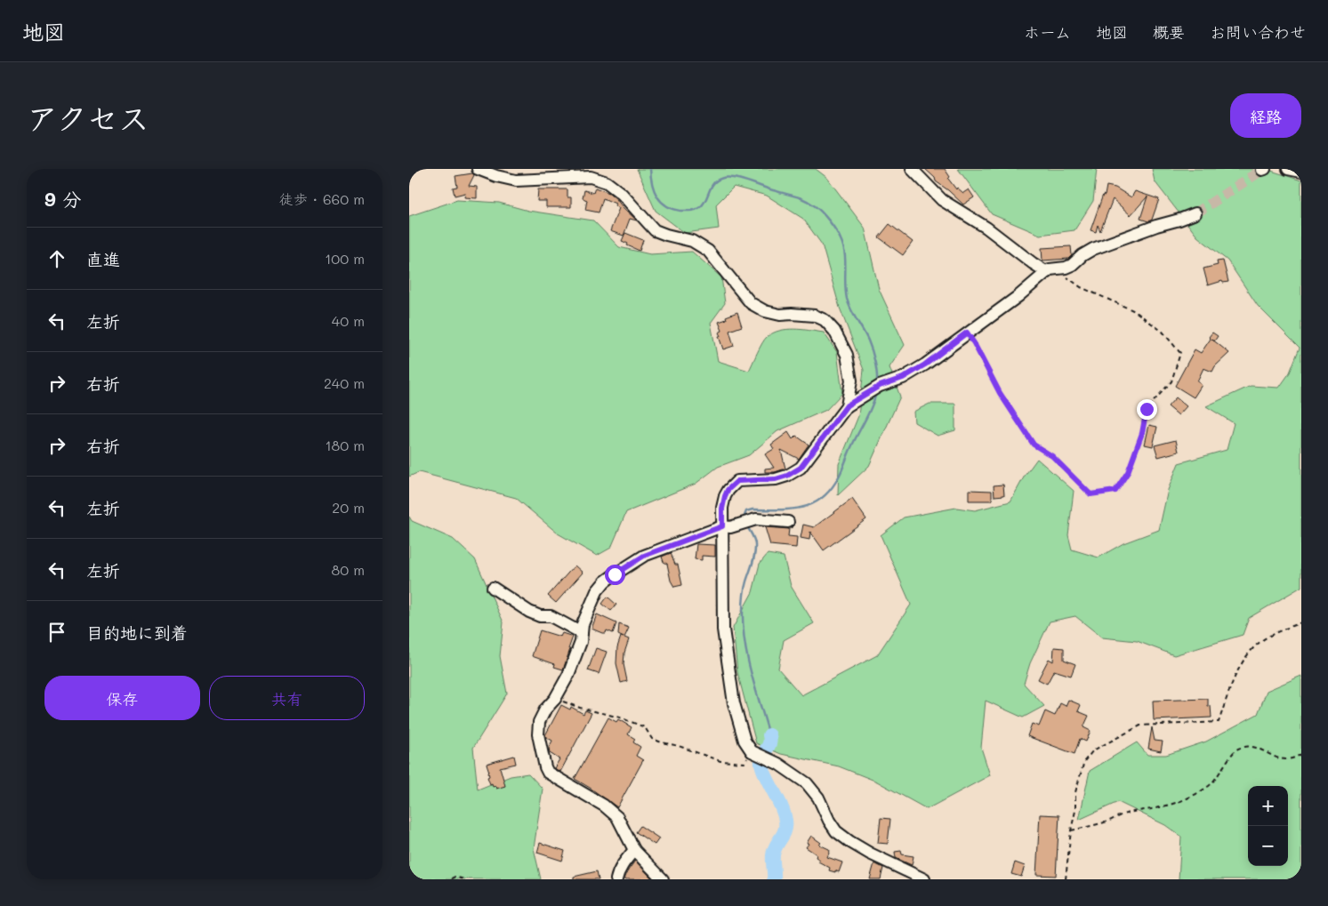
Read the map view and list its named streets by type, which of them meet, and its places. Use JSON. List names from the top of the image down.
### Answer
{
  "page": {
    "header": "地図",
    "nav": [
      "ホーム",
      "地図",
      "概要",
      "お問い合わせ"
    ],
    "title": "アクセス",
    "buttons": [
      "経路",
      ["保存", "共有"]
    ],
    "heading": ["9 分", "徒歩 · 660 m"],
    "list": [
      ["直進", "100 m"],
      ["左折", "40 m"],
      ["右折", "240 m"],
      ["右折", "180 m"],
      ["左折", "20 m"],
      ["左折", "80 m"],
      "目的地に到着"
    ],
    "map_buttons": ["+", "−"]
  }
}
